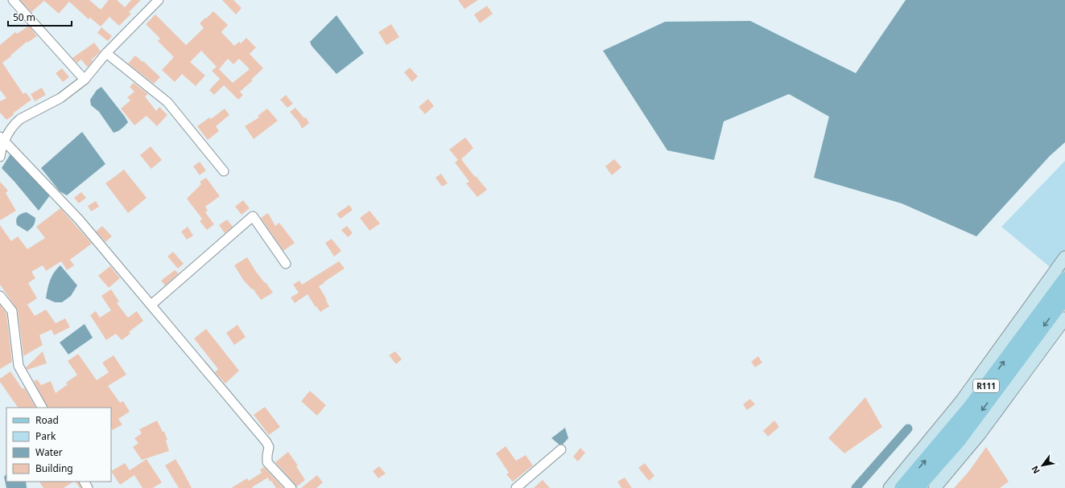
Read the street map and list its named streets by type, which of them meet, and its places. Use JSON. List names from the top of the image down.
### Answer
{
  "streets": {
    "main road": ["R111"]
  },
  "legend": [
    "Road",
    "Park",
    "Water",
    "Building"
  ],
  "scale_bar": "50 m",
  "north": "bottom left"
}
